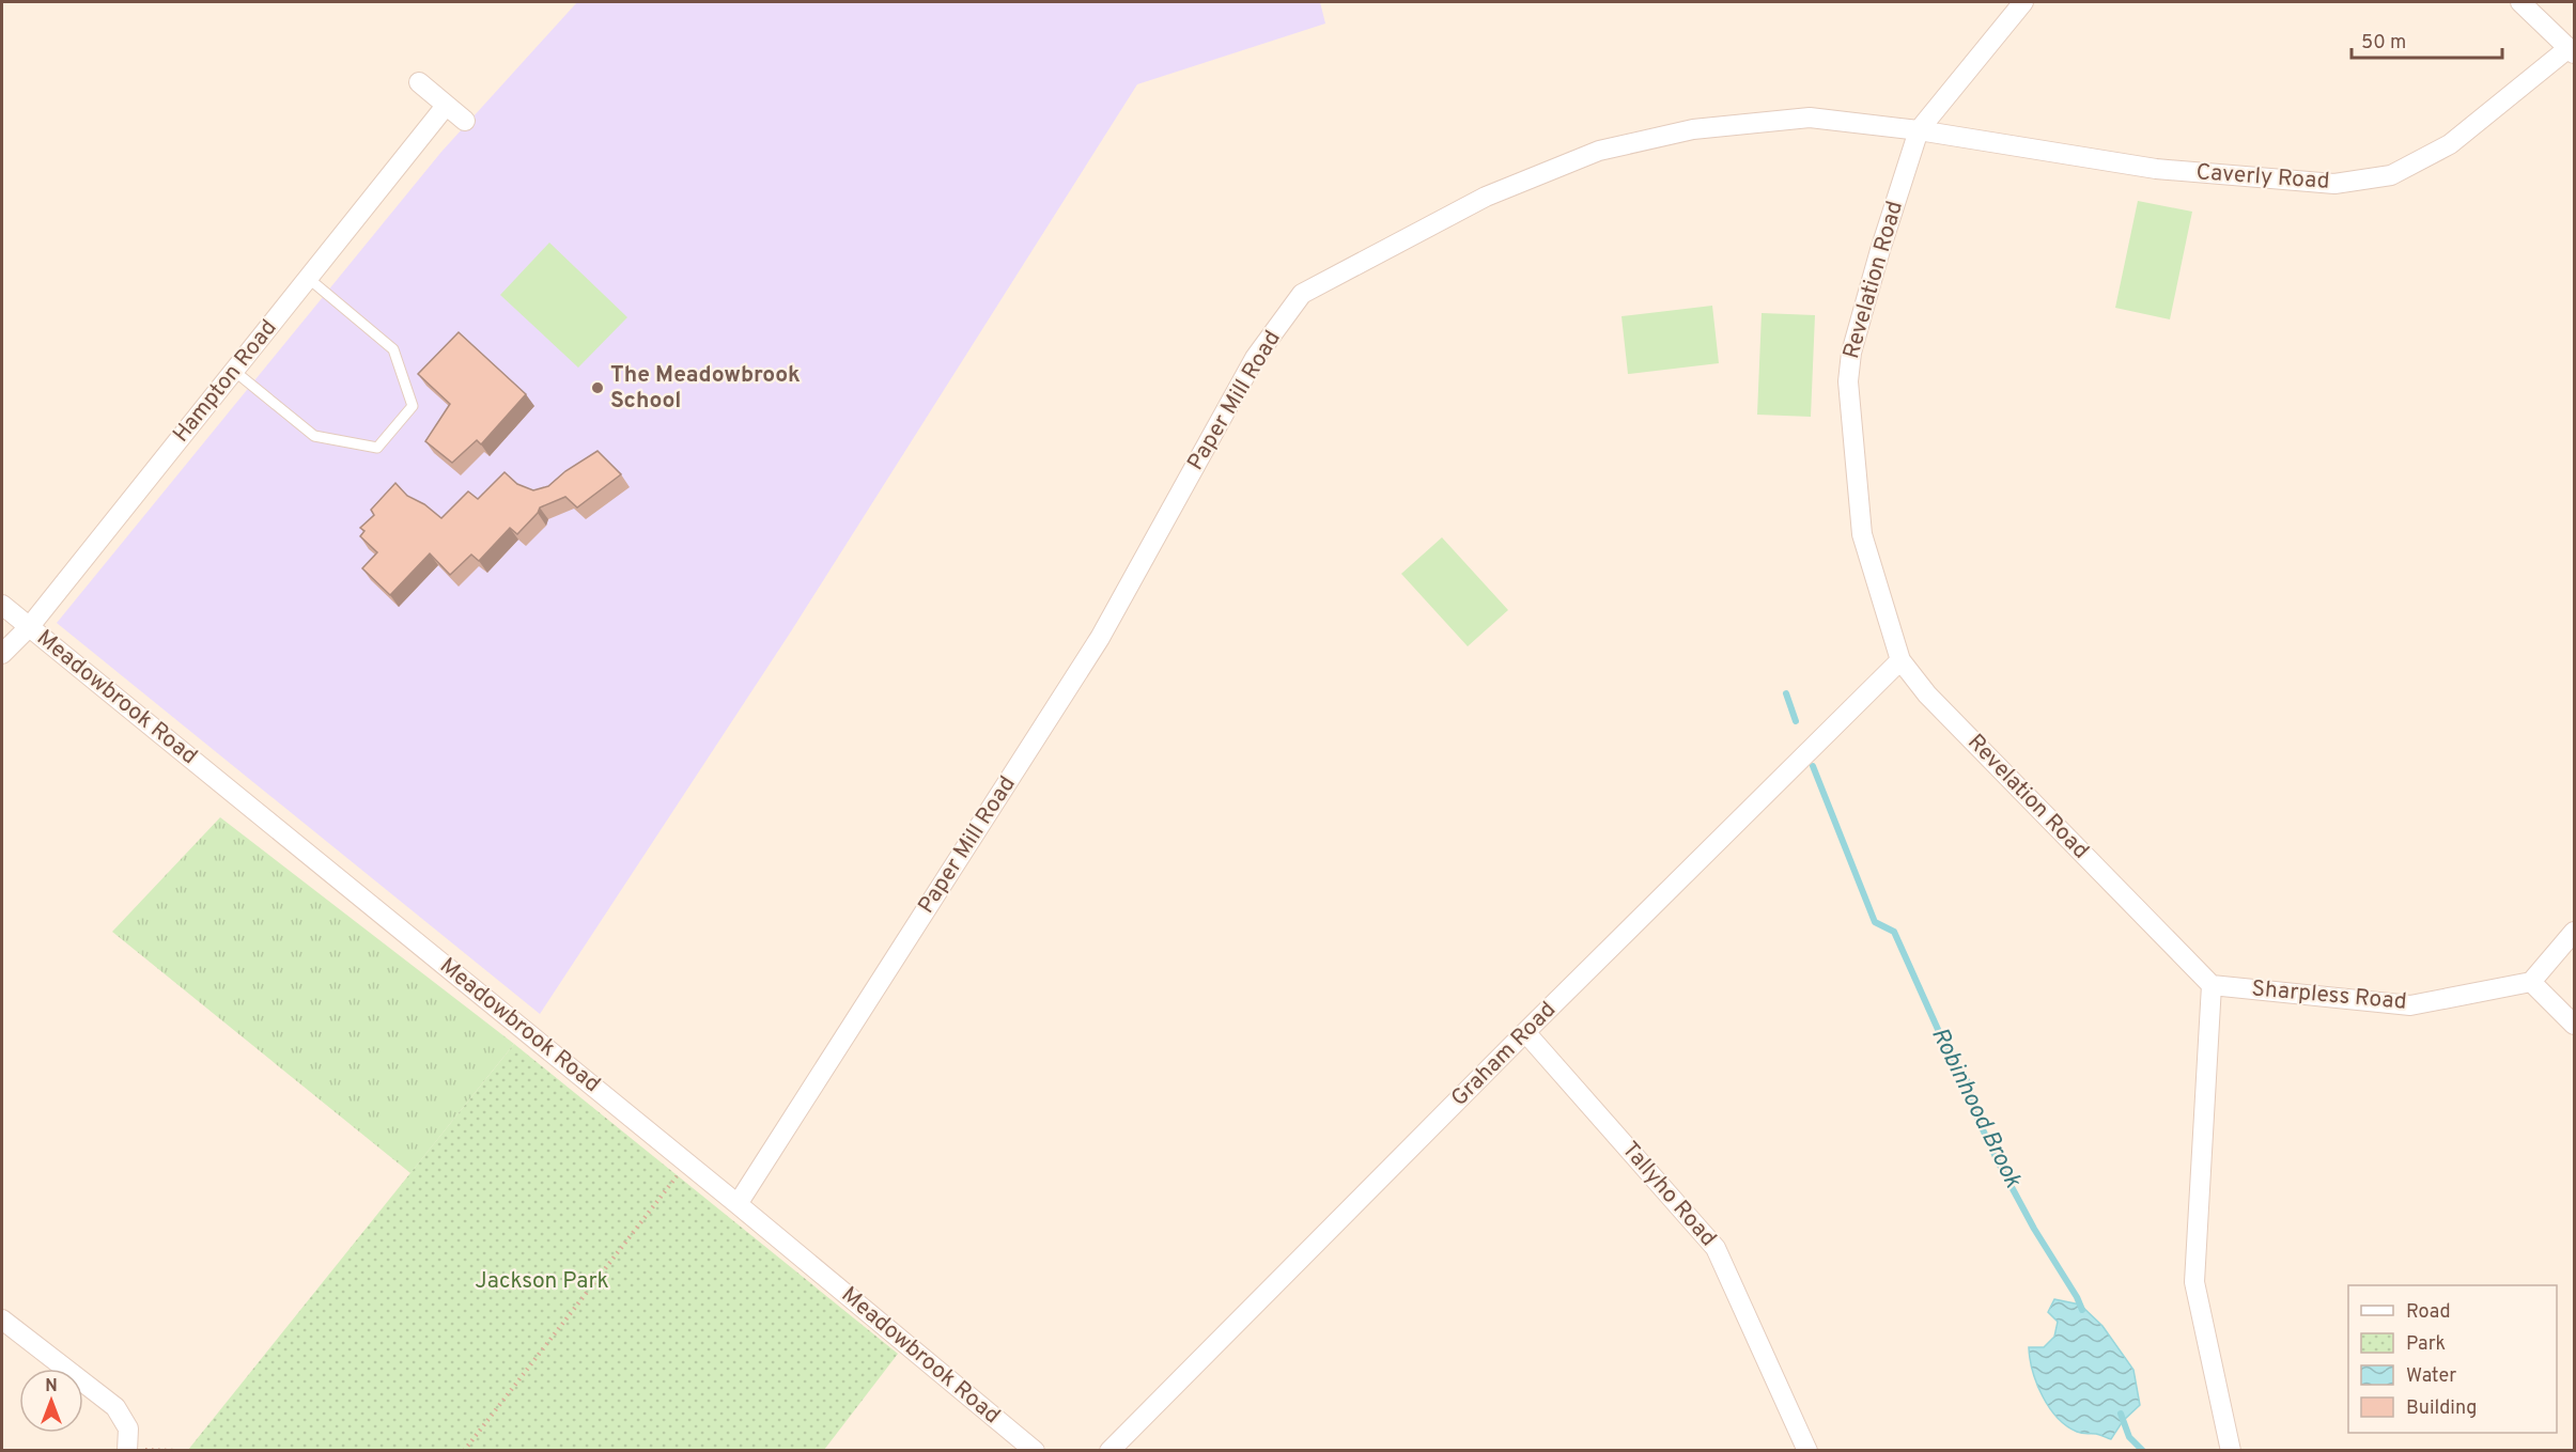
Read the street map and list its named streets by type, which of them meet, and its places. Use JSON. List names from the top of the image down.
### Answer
{
  "streets": {
    "street": [
      "Caverly Road",
      "Revelation Road",
      "Hampton Road",
      "Paper Mill Road",
      "Meadowbrook Road",
      "Sharpless Road",
      "Graham Road",
      "Tallyho Road"
    ]
  },
  "crossings": [
    ["Caverly Road", "Revelation Road"],
    ["Caverly Road", "Paper Mill Road"],
    ["Revelation Road", "Paper Mill Road"],
    ["Revelation Road", "Sharpless Road"],
    ["Revelation Road", "Graham Road"],
    ["Hampton Road", "Meadowbrook Road"],
    ["Paper Mill Road", "Meadowbrook Road"],
    ["Graham Road", "Tallyho Road"]
  ],
  "water": ["Robinhood Brook"],
  "parks": ["Jackson Park"],
  "places": ["The Meadowbrook School"],
  "legend": [
    "Road",
    "Park",
    "Water",
    "Building"
  ],
  "scale_bar": "50 m",
  "north": "top"
}
